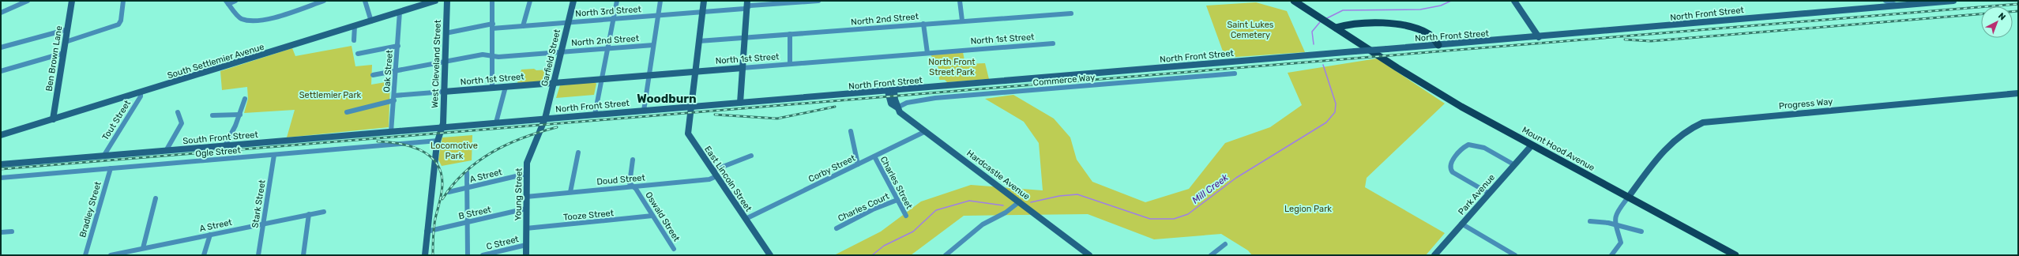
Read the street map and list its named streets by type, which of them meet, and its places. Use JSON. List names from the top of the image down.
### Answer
{
  "streets": {
    "main road": ["Mount Hood Avenue"],
    "street": [
      "North 3rd Street",
      "North Front Street",
      "North 2nd Street",
      "North 1st Street",
      "Garfield Street",
      "Ben Brown Lane",
      "South Settlemier Avenue",
      "West Cleveland Street",
      "Oak Street",
      "Commerce Way",
      "Progress Way",
      "Tout Street",
      "South Front Street",
      "Ogle Street",
      "Corby Street",
      "Hardcastle Avenue",
      "A Street",
      "East Lincoln Street",
      "Doud Street",
      "Charles Street",
      "Young Street",
      "Park Avenue",
      "Stark Street",
      "Charles Court",
      "Bradley Street",
      "B Street",
      "Tooze Street",
      "Oswald Street",
      "C Street"
    ]
  },
  "crossings": [
    ["North 3rd Street", "Garfield Street"],
    ["North 3rd Street", "West Cleveland Street"],
    ["North 3rd Street", "East Lincoln Street"],
    ["North Front Street", "Garfield Street"],
    ["North Front Street", "West Cleveland Street"],
    ["North Front Street", "South Front Street"],
    ["North Front Street", "Hardcastle Avenue"],
    ["North Front Street", "East Lincoln Street"],
    ["North Front Street", "Young Street"],
    ["North 2nd Street", "Garfield Street"],
    ["North 2nd Street", "West Cleveland Street"],
    ["North 2nd Street", "Oak Street"],
    ["North 2nd Street", "East Lincoln Street"],
    ["North 1st Street", "Garfield Street"],
    ["North 1st Street", "West Cleveland Street"],
    ["North 1st Street", "East Lincoln Street"],
    ["Garfield Street", "Young Street"],
    ["Ben Brown Lane", "South Settlemier Avenue"],
    ["South Settlemier Avenue", "Oak Street"],
    ["South Settlemier Avenue", "Tout Street"],
    ["West Cleveland Street", "South Front Street"],
    ["West Cleveland Street", "Ogle Street"],
    ["West Cleveland Street", "B Street"],
    ["Oak Street", "South Front Street"],
    ["Commerce Way", "Hardcastle Avenue"],
    ["Progress Way", "Mount Hood Avenue"],
    ["Tout Street", "South Front Street"],
    ["Mount Hood Avenue", "Park Avenue"],
    ["Ogle Street", "Stark Street"],
    ["Ogle Street", "Bradley Street"],
    ["Corby Street", "Hardcastle Avenue"],
    ["Corby Street", "East Lincoln Street"],
    ["Corby Street", "Charles Street"],
    ["A Street", "Young Street"],
    ["A Street", "Stark Street"],
    ["East Lincoln Street", "Doud Street"],
    ["Doud Street", "Young Street"],
    ["Doud Street", "Oswald Street"],
    ["Charles Street", "Charles Court"],
    ["Young Street", "B Street"],
    ["Young Street", "Tooze Street"],
    ["Young Street", "C Street"],
    ["Tooze Street", "Oswald Street"]
  ],
  "districts": ["Woodburn"],
  "water": ["Mill Creek"],
  "parks": [
    "Saint Lukes Cemetery",
    "North Front Street Park",
    "Settlemier Park",
    "Locomotive Park",
    "Legion Park"
  ],
  "north": "top right"
}
